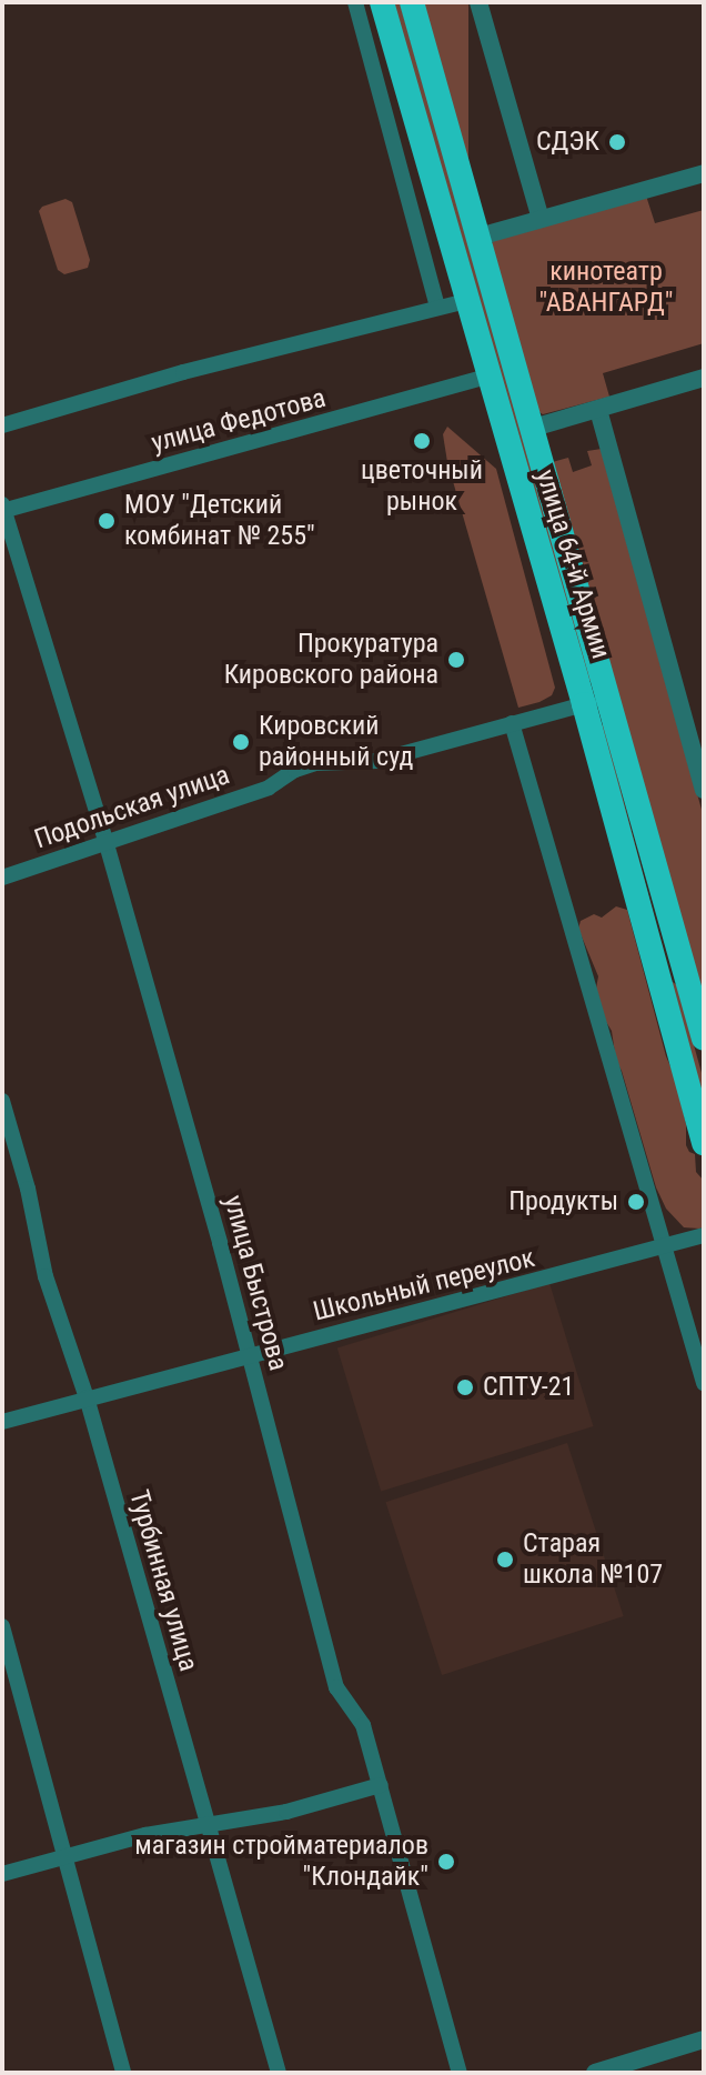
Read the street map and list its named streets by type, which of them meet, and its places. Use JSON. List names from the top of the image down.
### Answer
{
  "streets": {
    "highway": ["улица 64-й Армии"],
    "street": [
      "улица Федотова",
      "Подольская улица",
      "улица Быстрова",
      "Школьный переулок",
      "Турбинная улица"
    ]
  },
  "crossings": [
    ["улица Федотова", "улица 64-й Армии"],
    ["улица Федотова", "улица Быстрова"],
    ["улица 64-й Армии", "Подольская улица"],
    ["Подольская улица", "улица Быстрова"],
    ["улица Быстрова", "Школьный переулок"],
    ["Школьный переулок", "Турбинная улица"]
  ],
  "parks": ["кинотеатр \"АВАНГАРД\""],
  "places": [
    "СДЭК",
    "цветочный рынок",
    "МОУ \"Детский комбинат № 255\"",
    "Прокуратура Кировского района",
    "Кировский районный суд",
    "Продукты",
    "СПТУ-21",
    "Старая школа №107",
    "магазин стройматериалов \"Клондайк\""
  ]
}
